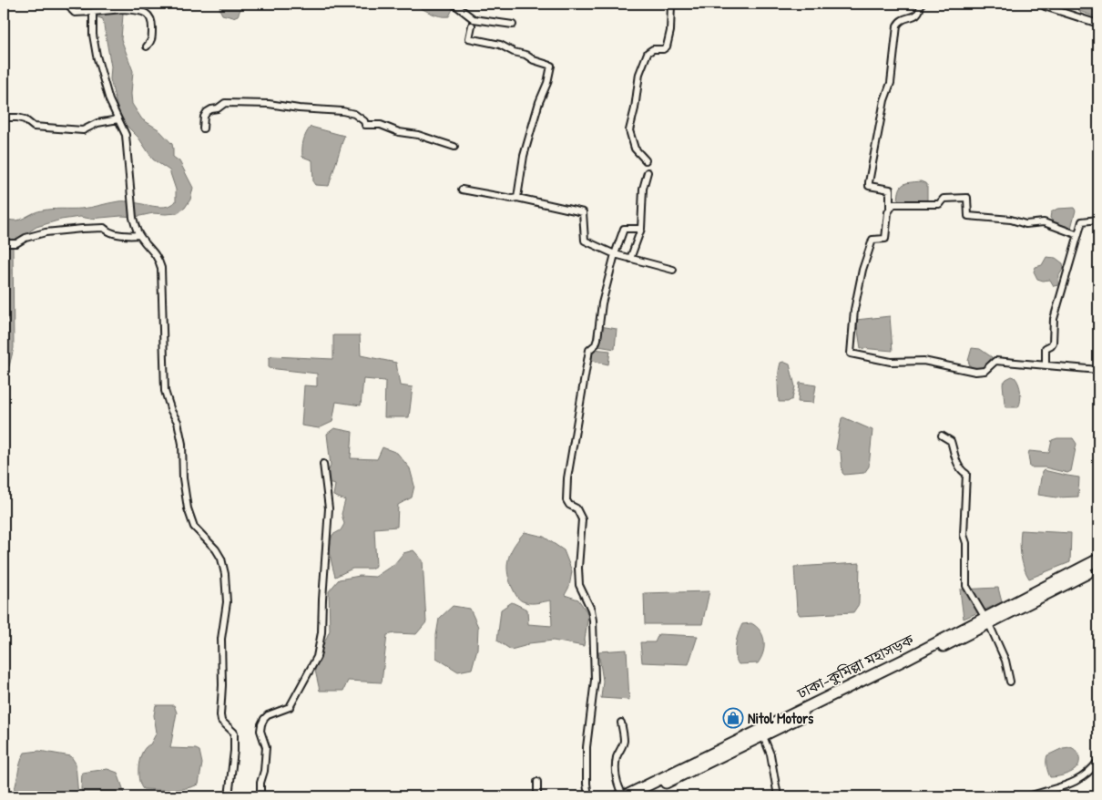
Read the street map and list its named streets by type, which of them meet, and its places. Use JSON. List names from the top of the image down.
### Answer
{
  "streets": {
    "highway": ["ঢাকা–কুমিল্লা মহাসড়ক"]
  },
  "places": {
    "shop": ["Nitol Motors"]
  }
}
